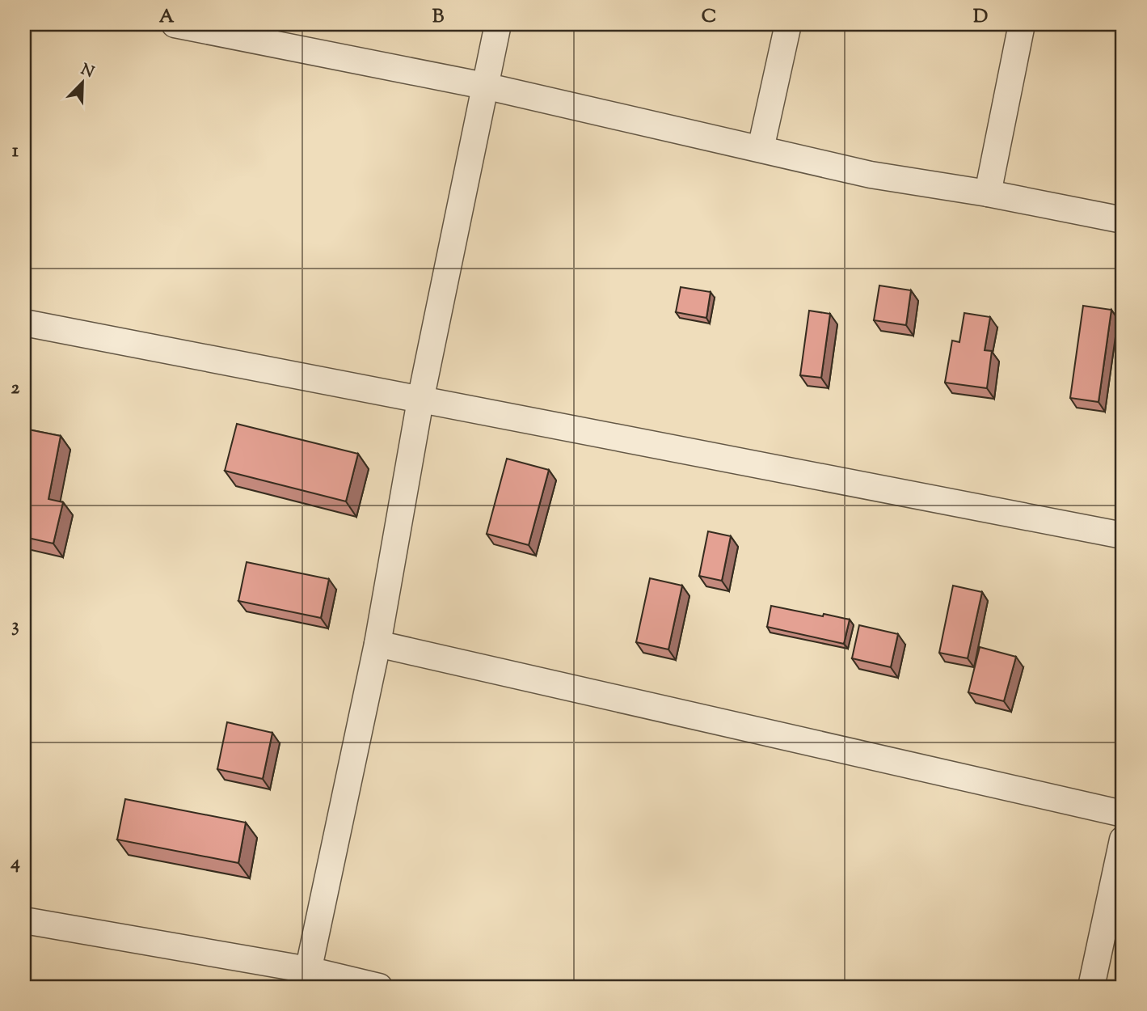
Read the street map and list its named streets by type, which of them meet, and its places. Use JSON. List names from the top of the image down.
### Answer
{
  "north": "top right",
  "grid": {
    "columns": [
      "A",
      "B",
      "C",
      "D"
    ],
    "rows": [
      "1",
      "2",
      "3",
      "4"
    ]
  }
}
